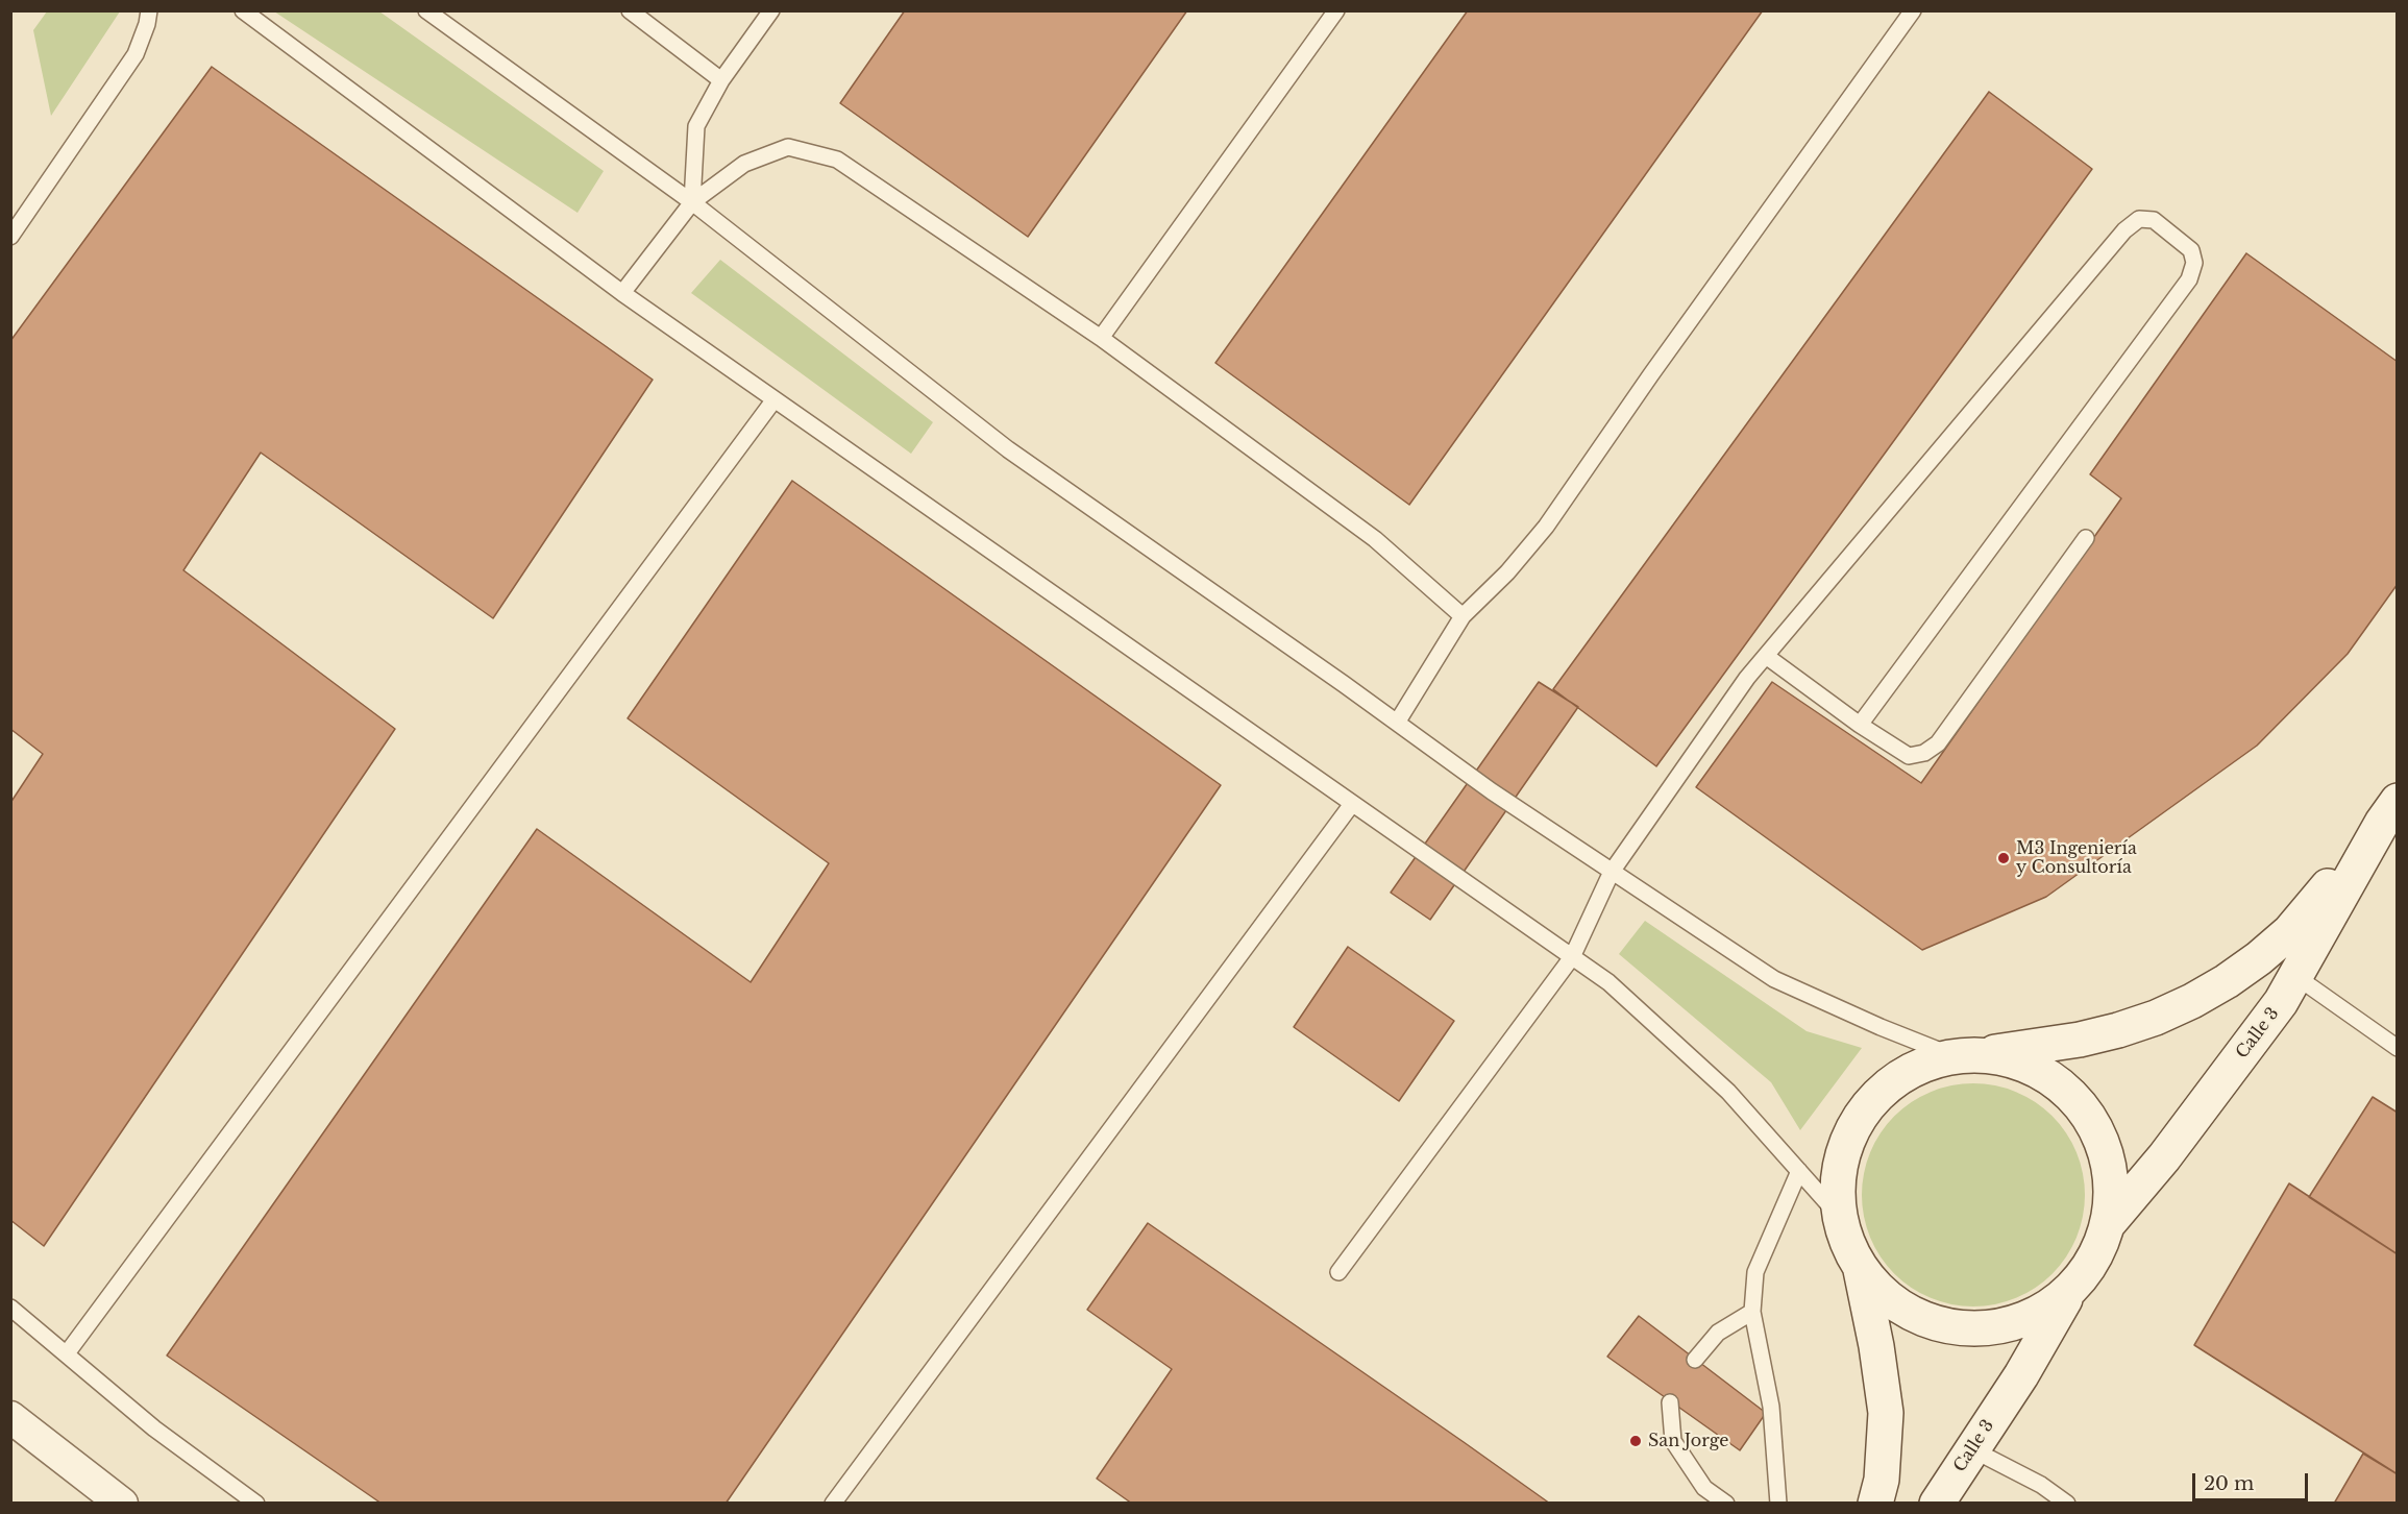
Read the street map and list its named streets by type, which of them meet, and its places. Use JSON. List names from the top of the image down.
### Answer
{
  "streets": {
    "main road": ["Calle 3"]
  },
  "places": ["M3 Ingeniería y Consultoría", "San Jorge"],
  "scale_bar": "20 m"
}
